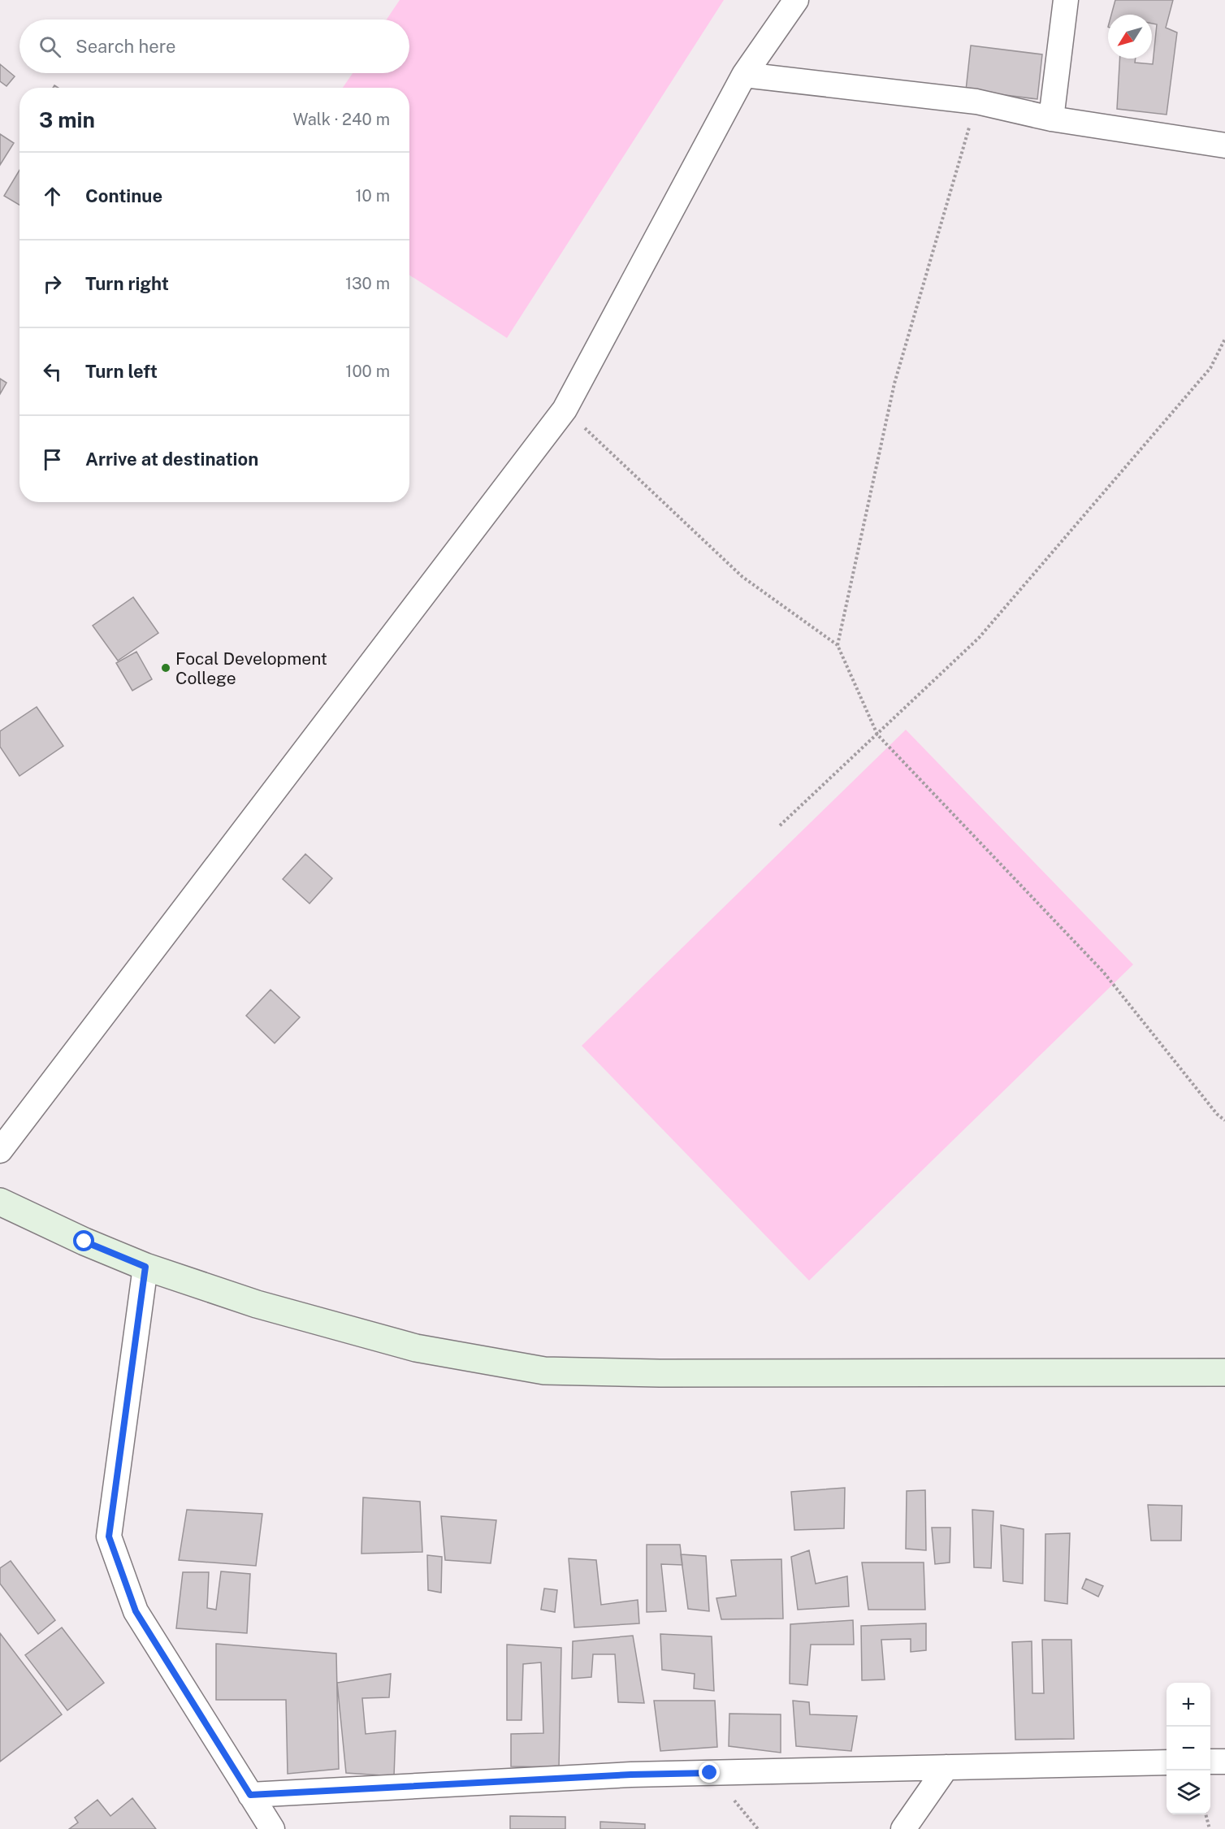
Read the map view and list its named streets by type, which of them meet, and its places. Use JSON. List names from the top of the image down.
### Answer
{
  "places": ["Focal Development College"],
  "north": "bottom left",
  "page": {
    "search": "Search here",
    "heading": ["3 min", "Walk · 240 m"],
    "list": [
      ["Continue", "10 m"],
      ["Turn right", "130 m"],
      ["Turn left", "100 m"],
      "Arrive at destination"
    ],
    "map_buttons": ["+", "−"]
  }
}
